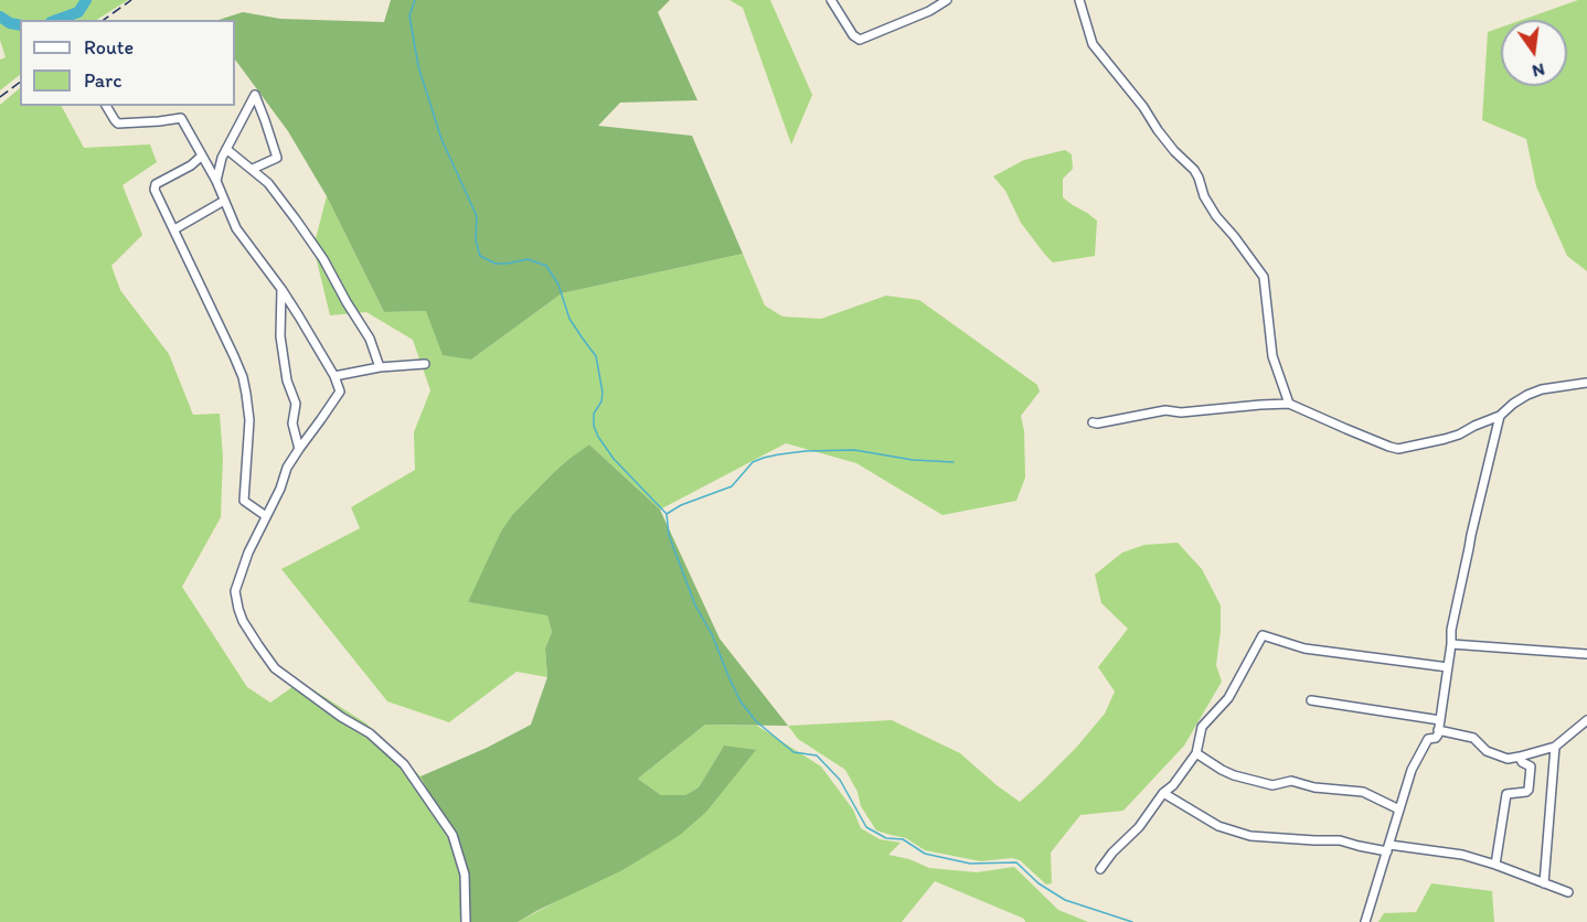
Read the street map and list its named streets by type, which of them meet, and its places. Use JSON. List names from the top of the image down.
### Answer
{
  "legend": ["Route", "Parc"],
  "north": "bottom"
}
